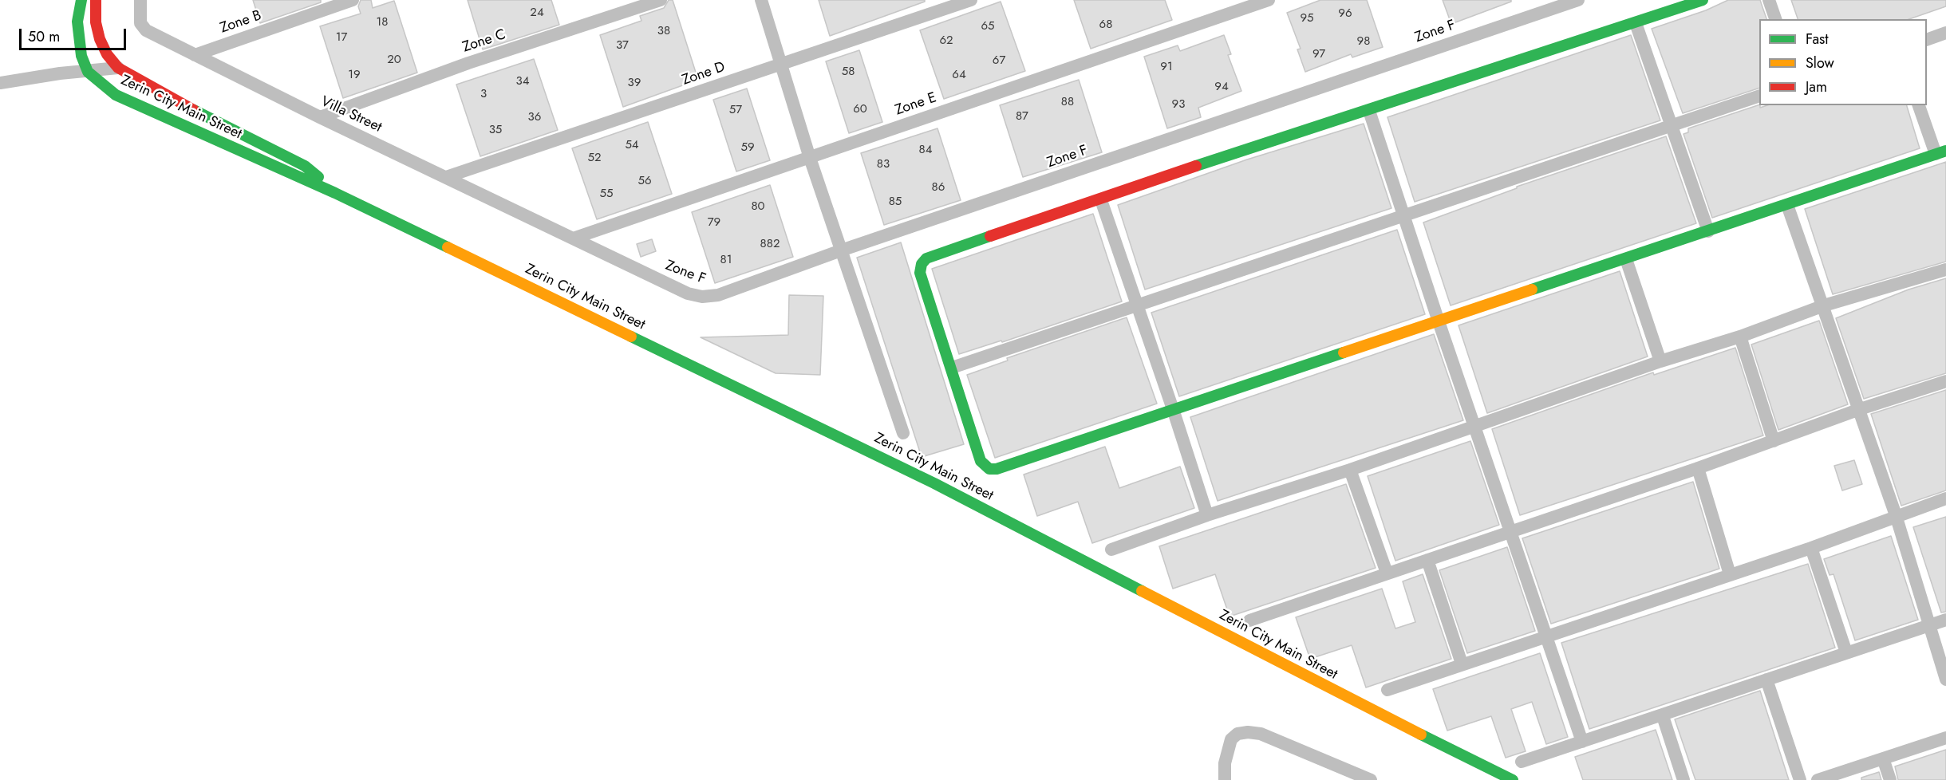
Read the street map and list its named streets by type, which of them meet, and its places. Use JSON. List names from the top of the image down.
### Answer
{
  "streets": {
    "street": [
      "Zone B",
      "Zone F",
      "Zone C",
      "Zone D",
      "Zone E",
      "Zerin City Main Street",
      "Villa Street"
    ]
  },
  "crossings": [
    ["Zone B", "Villa Street"],
    ["Zone F", "Zone E"],
    ["Zone F", "Villa Street"],
    ["Zone C", "Villa Street"],
    ["Zone D", "Villa Street"],
    ["Zone E", "Villa Street"]
  ],
  "house_numbers": [
    "24",
    "96",
    "95",
    "18",
    "68",
    "65",
    "38",
    "17",
    "62",
    "98",
    "37",
    "97",
    "20",
    "67",
    "91",
    "58",
    "19",
    "64",
    "34",
    "39",
    "94",
    "3",
    "88",
    "93",
    "60",
    "57",
    "87",
    "36",
    "35",
    "54",
    "59",
    "84",
    "52",
    "83",
    "56",
    "86",
    "55",
    "85",
    "80",
    "79",
    "882",
    "81"
  ],
  "legend": ["Fast", "Slow", "Jam"],
  "scale_bar": "50 m"
}
